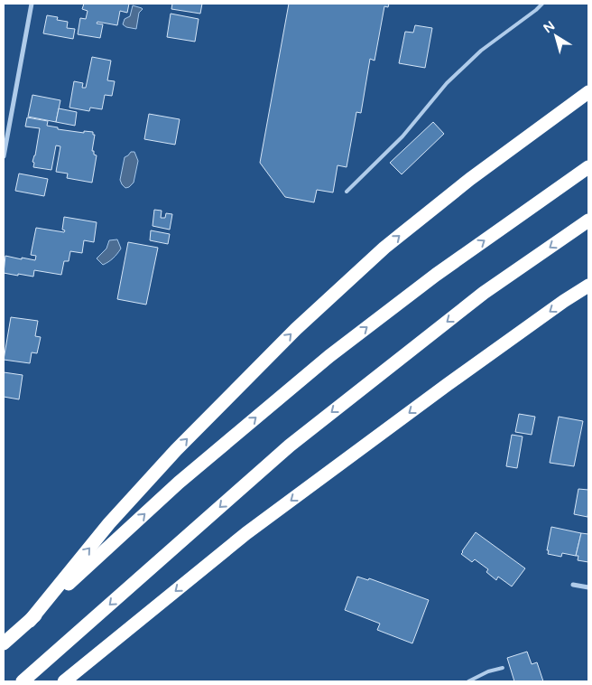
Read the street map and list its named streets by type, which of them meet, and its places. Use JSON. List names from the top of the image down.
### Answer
{
  "north": "top left"
}
